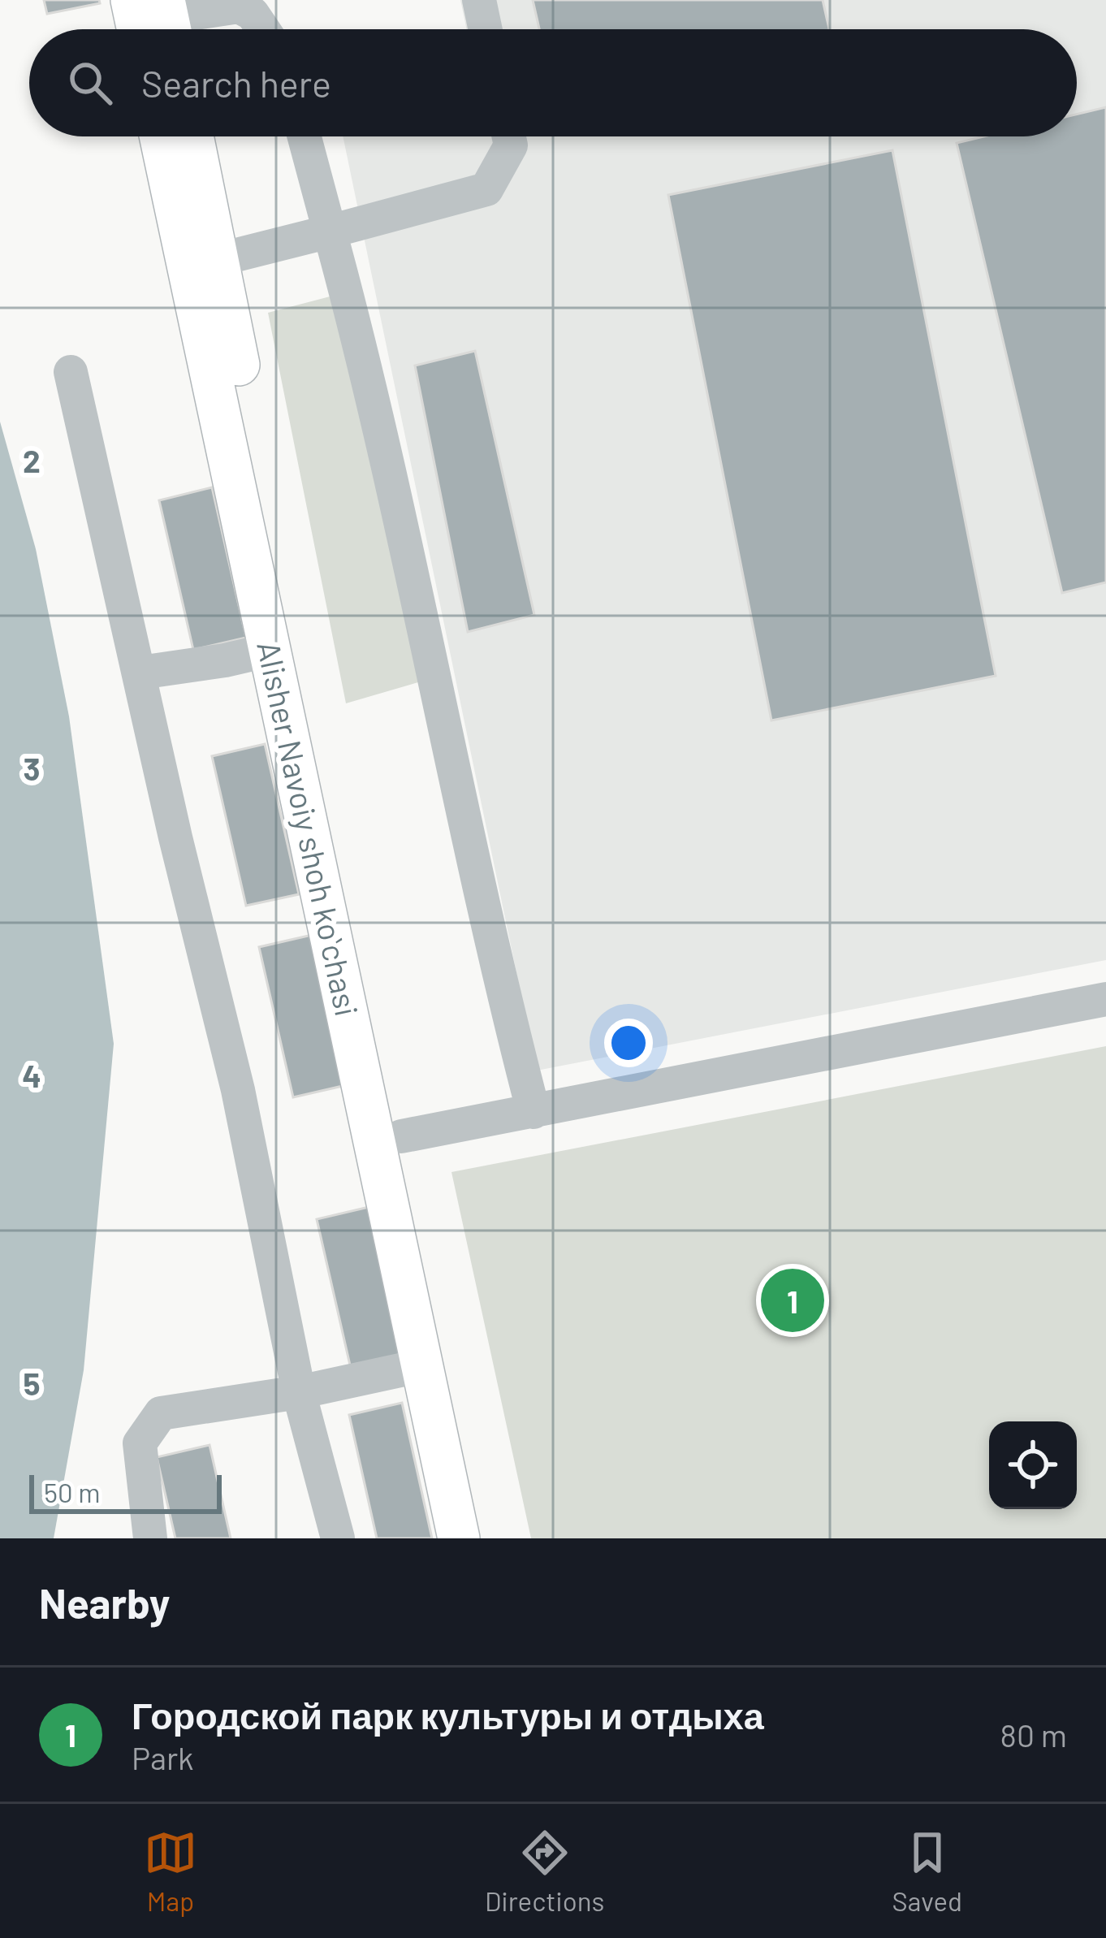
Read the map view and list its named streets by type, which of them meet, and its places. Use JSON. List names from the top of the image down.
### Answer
{
  "streets": {
    "main road": ["Alisher Navoiy shoh koʻchasi"]
  },
  "scale_bar": "50 m",
  "page": {
    "search": "Search here",
    "pins": "1",
    "scale": "50 m",
    "heading": "Nearby",
    "list": [
      {
        "mark": "1",
        "name": "Городской парк культуры и отдыха",
        "note": "Park",
        "value": "80 m"
      }
    ],
    "nav": ["Map", "Directions", "Saved"]
  },
  "grid": {
    "rows": [
      "2",
      "3",
      "4",
      "5"
    ]
  }
}
